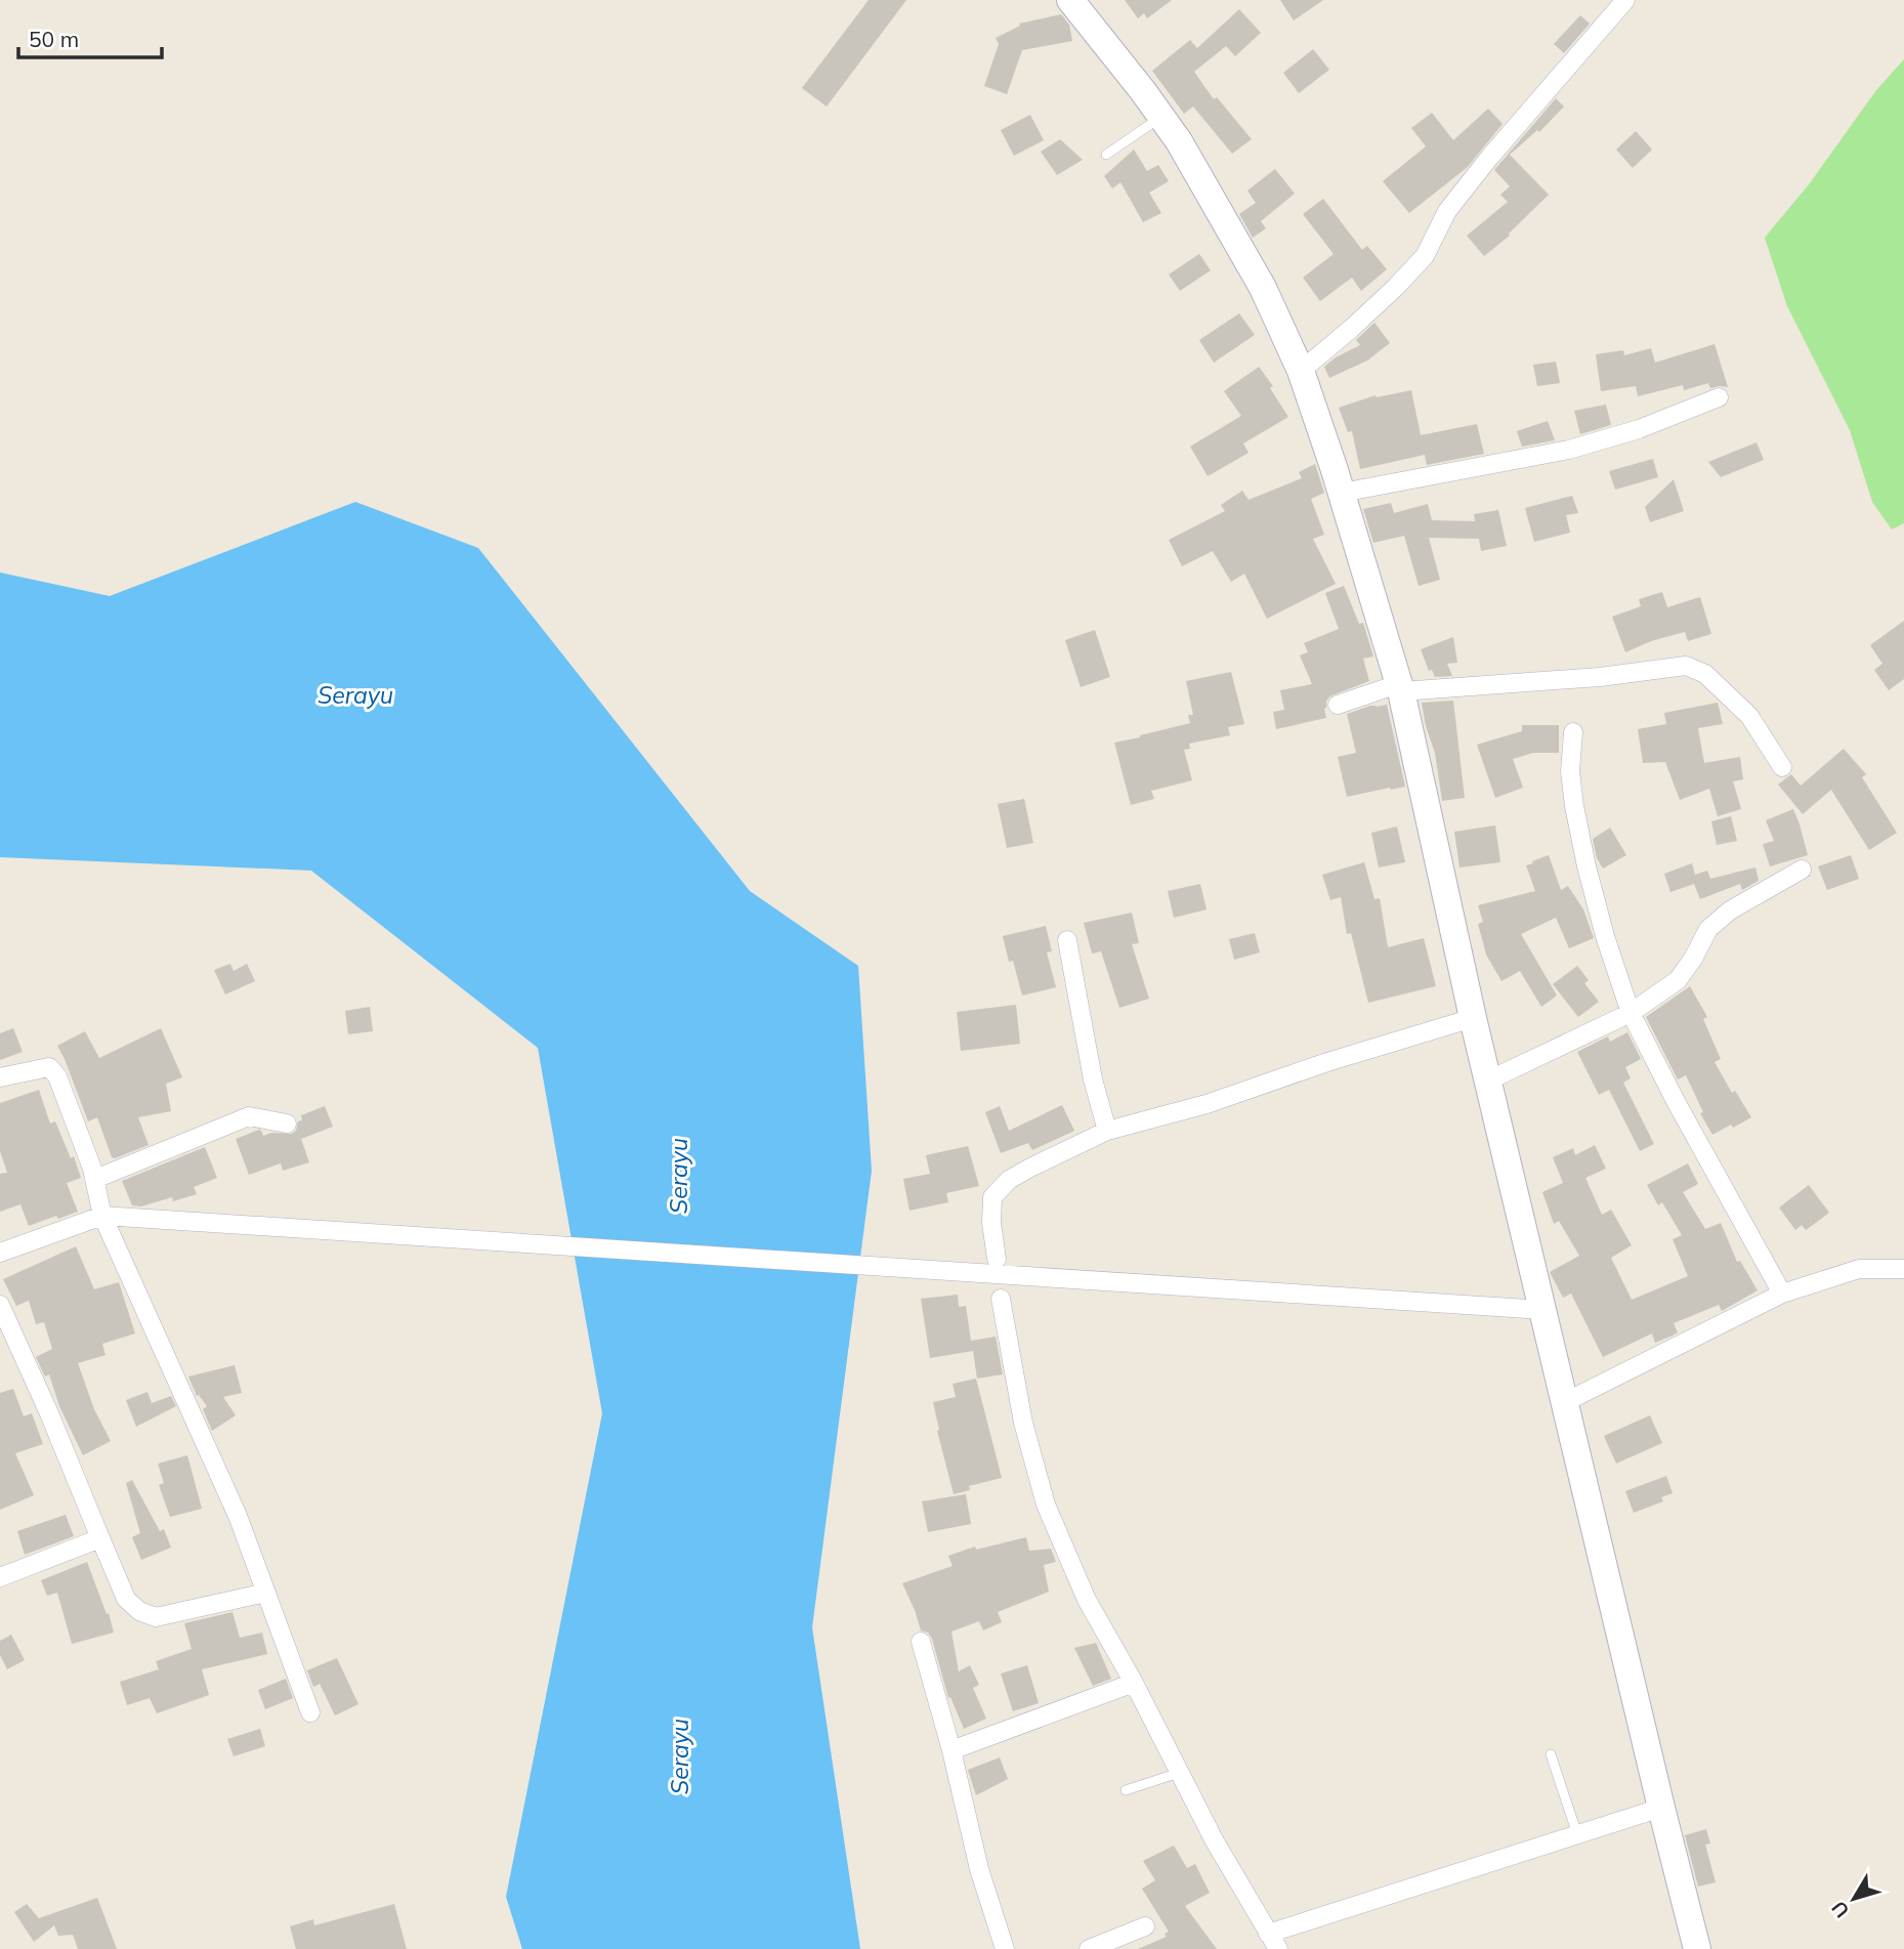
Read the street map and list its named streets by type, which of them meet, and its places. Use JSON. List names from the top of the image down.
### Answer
{
  "water": ["Serayu"],
  "scale_bar": "50 m",
  "north": "bottom left"
}
